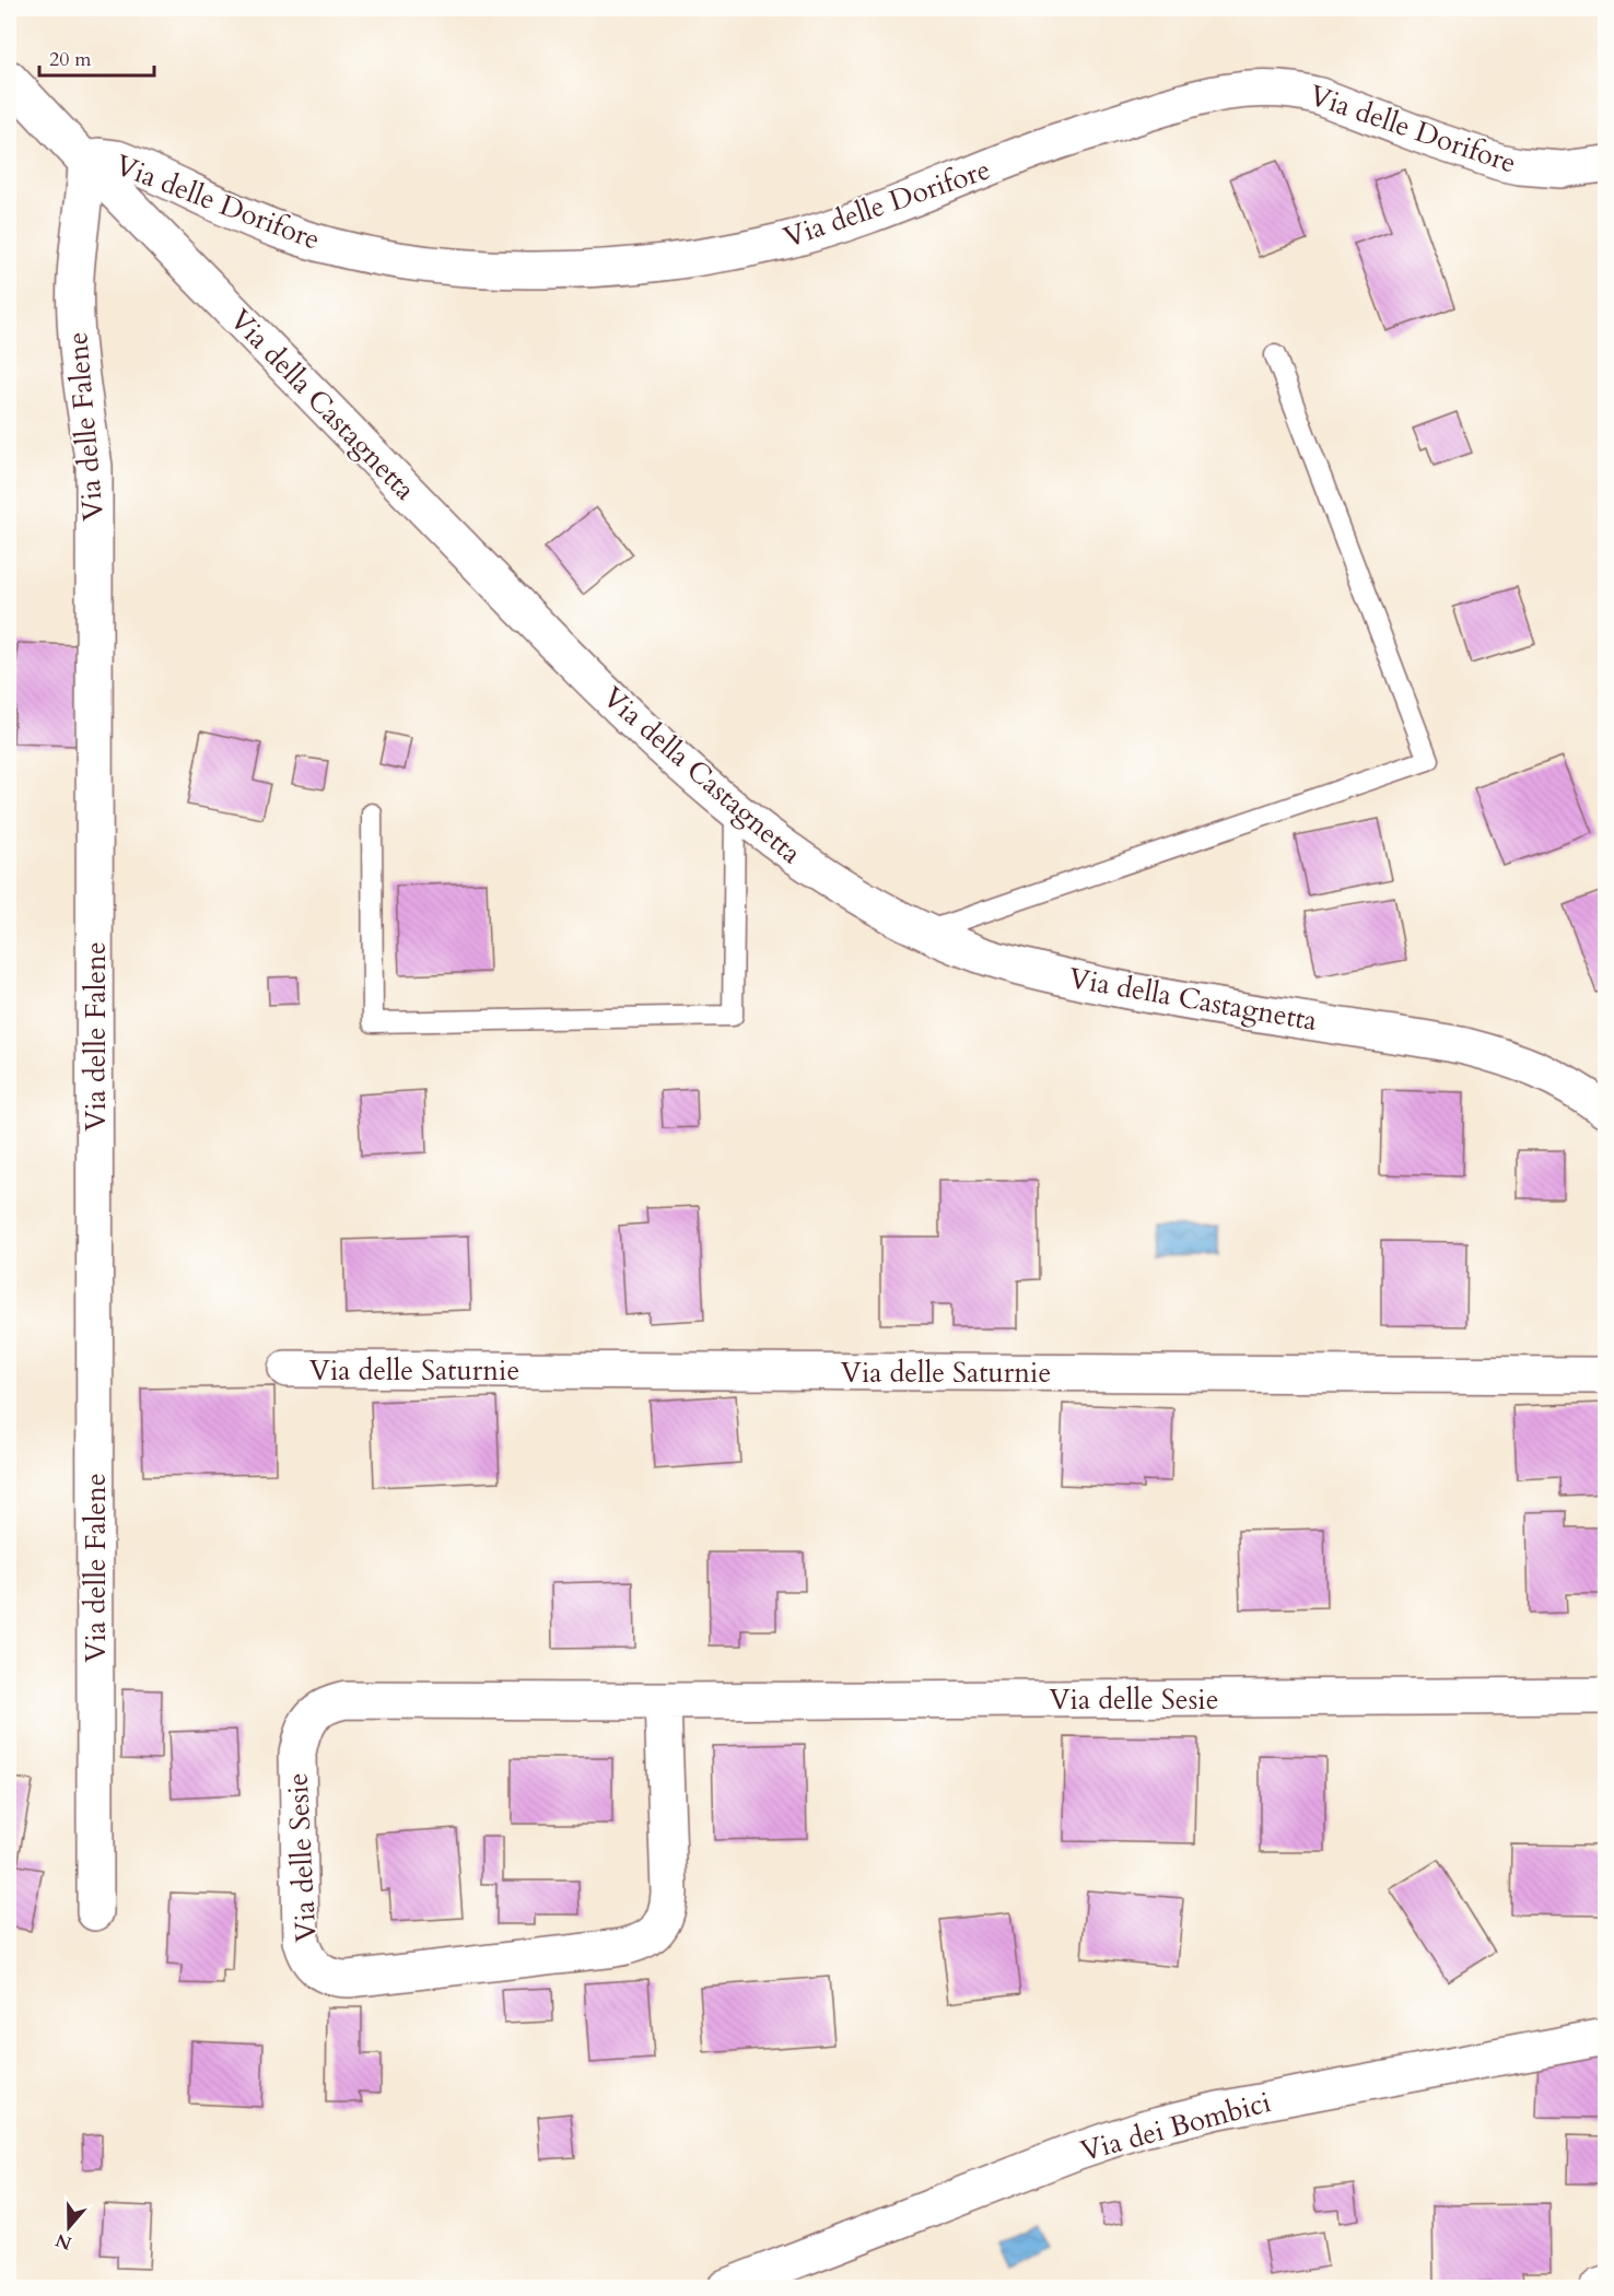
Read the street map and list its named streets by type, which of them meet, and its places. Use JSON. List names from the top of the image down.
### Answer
{
  "streets": {
    "street": [
      "Via delle Dorifore",
      "Via della Castagnetta",
      "Via delle Falene",
      "Via delle Saturnie",
      "Via delle Sesie",
      "Via dei Bombici"
    ]
  },
  "crossings": [
    ["Via delle Dorifore", "Via della Castagnetta"],
    ["Via delle Dorifore", "Via delle Falene"],
    ["Via della Castagnetta", "Via delle Falene"]
  ],
  "scale_bar": "20 m",
  "north": "bottom"
}
